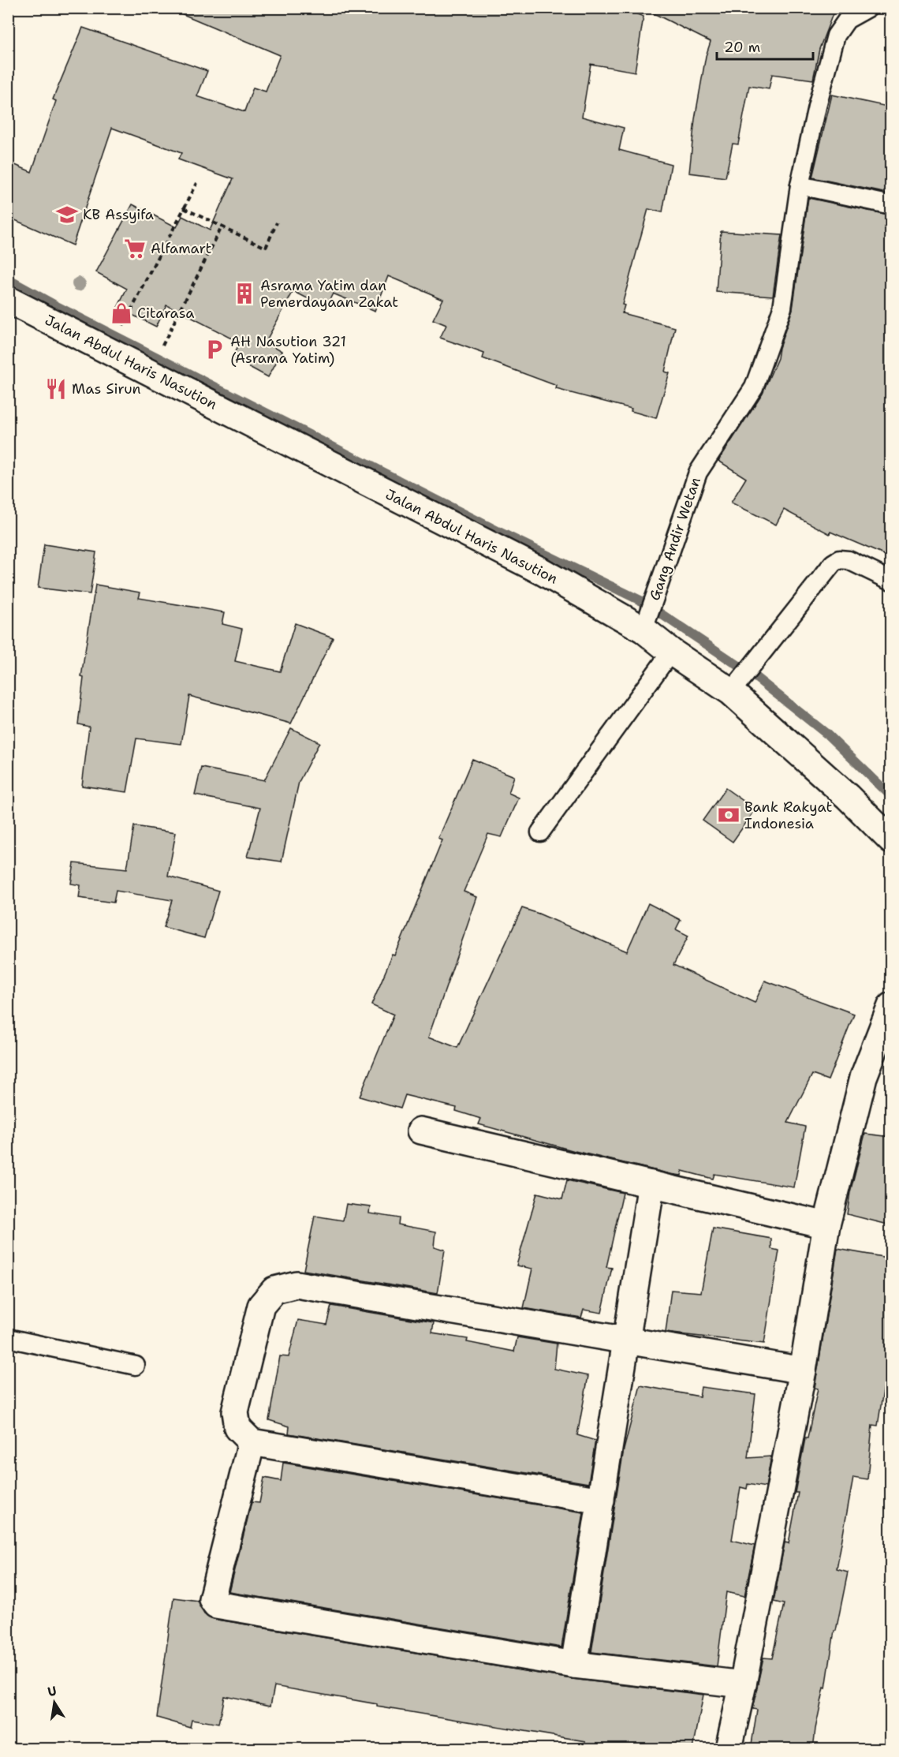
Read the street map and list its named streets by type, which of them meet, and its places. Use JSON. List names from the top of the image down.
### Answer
{
  "streets": {
    "main road": ["Jalan Abdul Haris Nasution"],
    "lane": ["Gang Andir Wetan"]
  },
  "crossings": [
    ["Jalan Abdul Haris Nasution", "Gang Andir Wetan"]
  ],
  "places": {
    "school or university": ["KB Assyifa"],
    "supermarket": ["Alfamart"],
    "building": ["Asrama Yatim dan Pemerdayaan Zakat"],
    "shop": ["Citarasa"],
    "parking": ["AH Nasution 321 (Asrama Yatim)"],
    "restaurant": ["Mas Sirun"],
    "bank": ["Bank Rakyat Indonesia"]
  },
  "scale_bar": "20 m",
  "north": "top"
}
